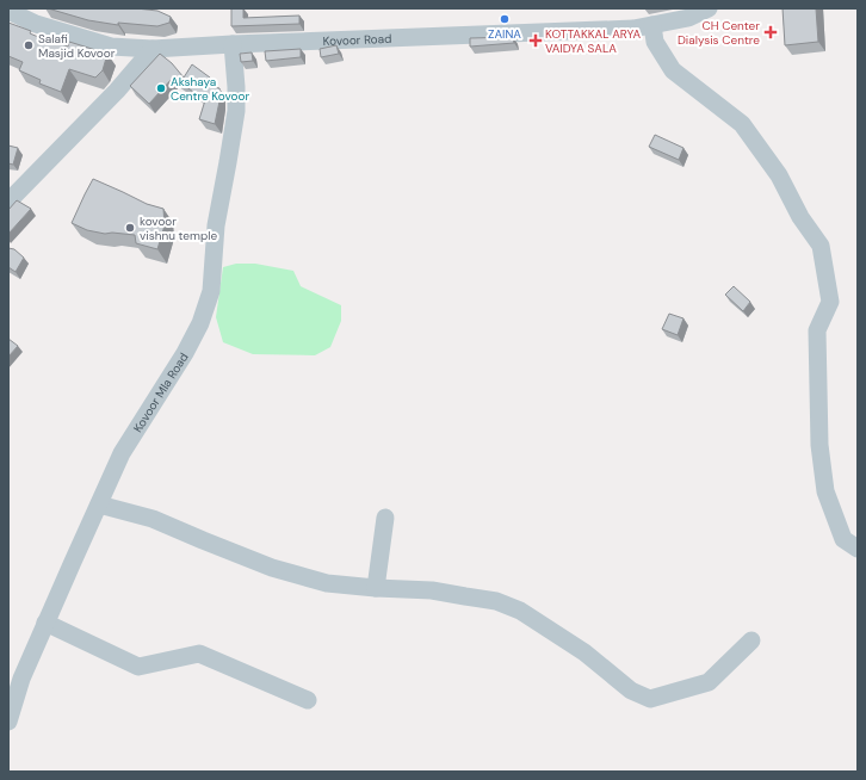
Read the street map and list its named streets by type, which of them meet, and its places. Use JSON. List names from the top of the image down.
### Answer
{
  "streets": {
    "street": ["Kovoor Road", "Kovoor Mla Road"]
  },
  "crossings": [
    ["Kovoor Road", "Kovoor Mla Road"]
  ],
  "places": {
    "other": [
      "ZAINA",
      "Salafi Masjid Kovoor",
      "Akshaya Centre Kovoor",
      "kovoor vishnu temple"
    ],
    "health": ["CH Center Dialysis Centre", "KOTTAKKAL ARYA VAIDYA SALA"]
  }
}
